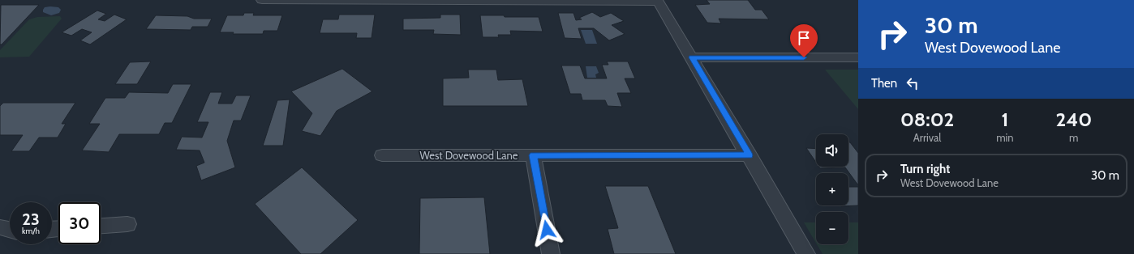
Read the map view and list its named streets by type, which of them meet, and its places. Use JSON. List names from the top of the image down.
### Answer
{
  "streets": {
    "street": ["West Dovewood Lane"]
  },
  "page": {
    "turn": ["30 m", "West Dovewood Lane"],
    "then": "Then",
    "eta": [
      "08:02",
      "Arrival",
      "1",
      "min",
      "240",
      "m"
    ],
    "map_buttons": ["+", "−"],
    "list": [
      {
        "name": "Turn right",
        "note": "West Dovewood Lane",
        "value": "30 m"
      }
    ],
    "speed": "23 km/h",
    "limit": "30"
  }
}
